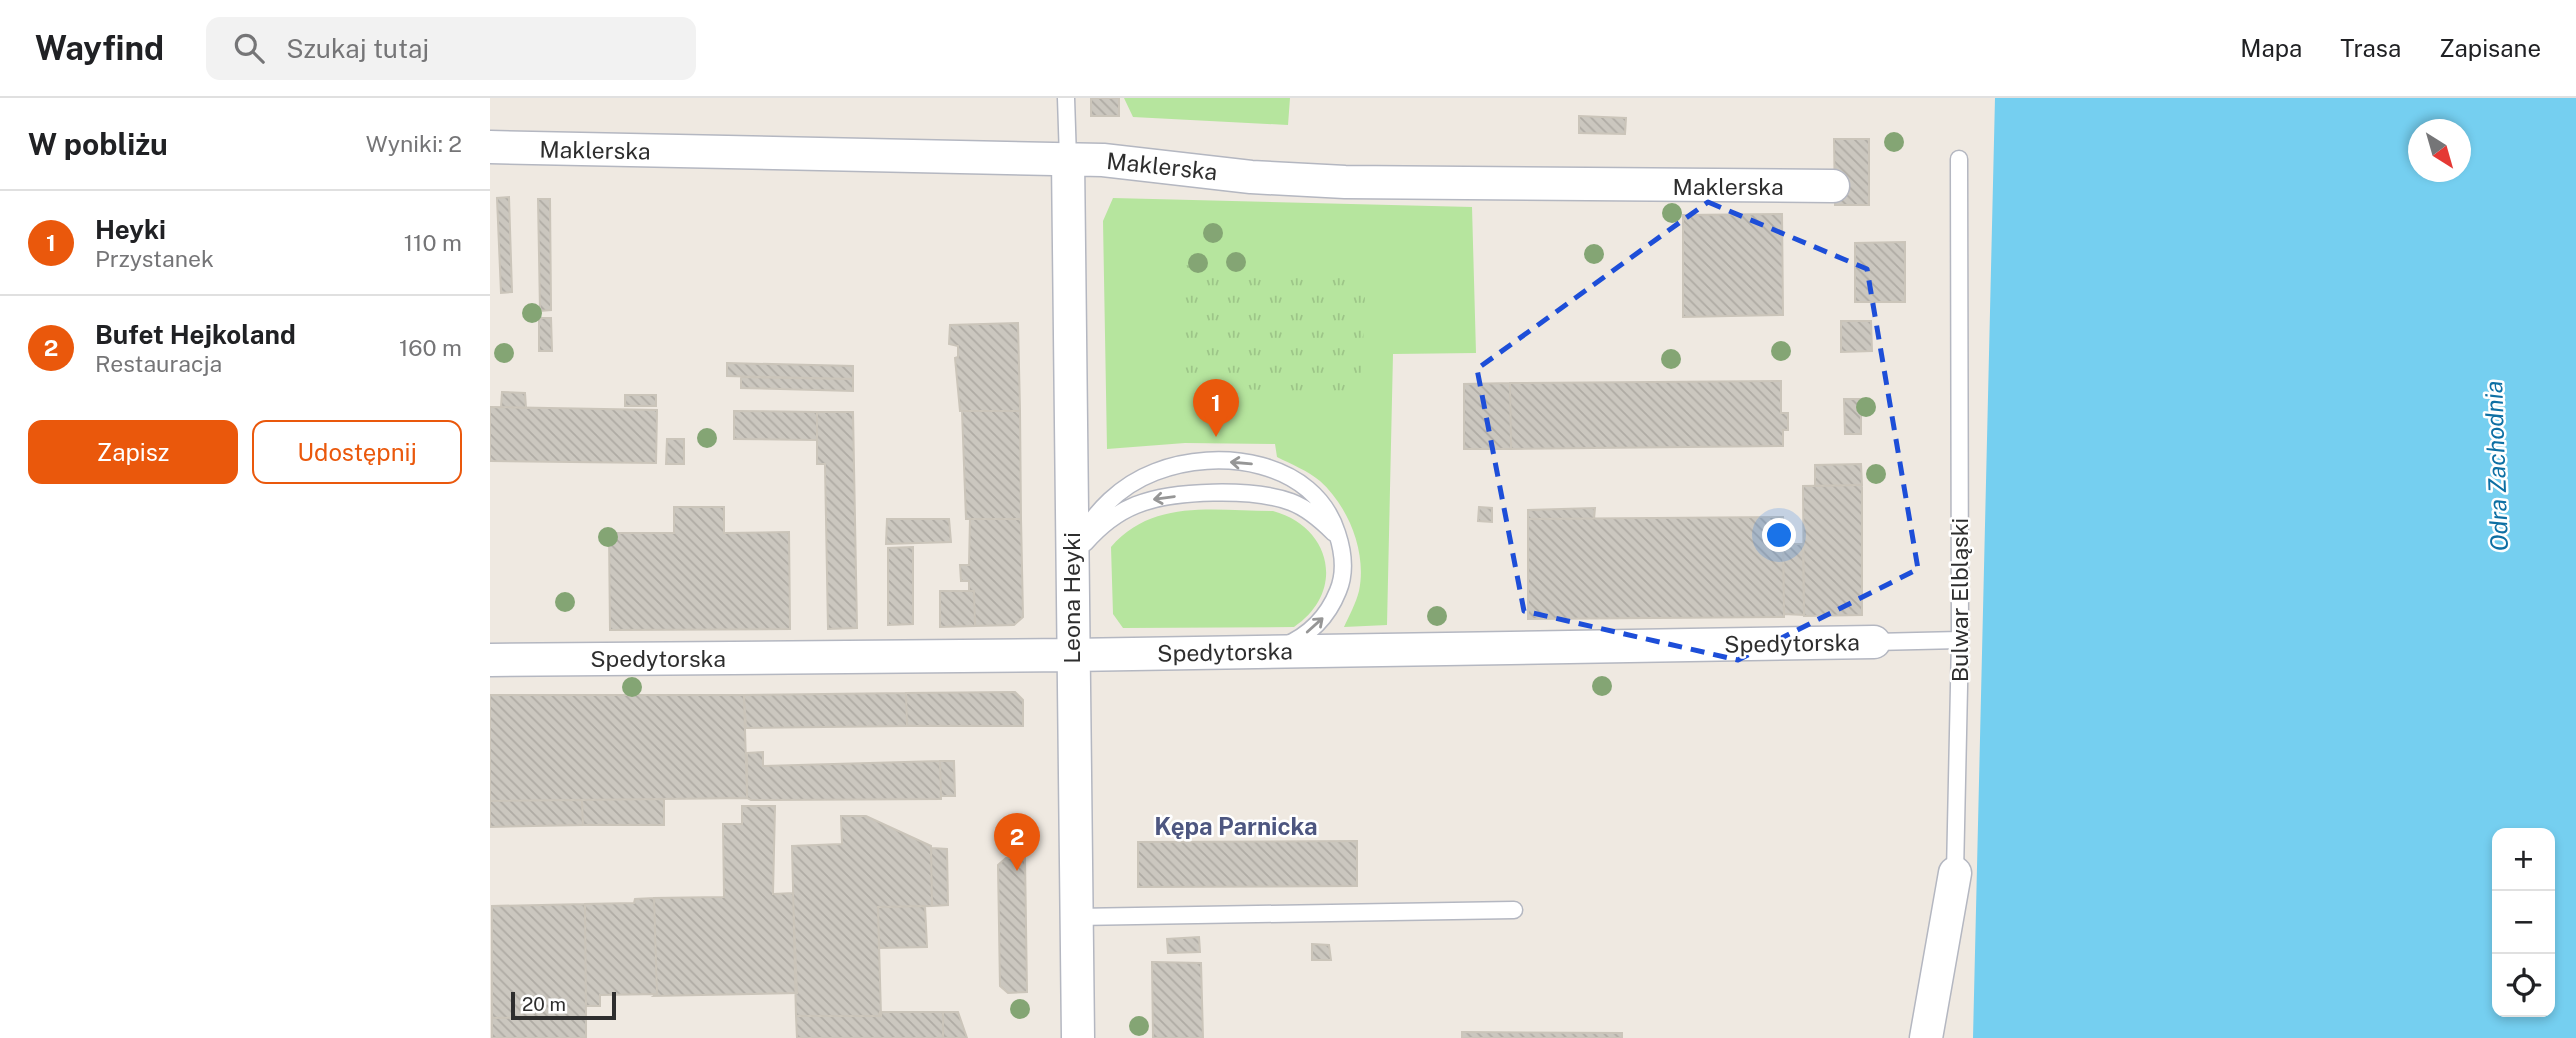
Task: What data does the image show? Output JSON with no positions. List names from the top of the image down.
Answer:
{
  "streets": {
    "street": [
      "Maklerska",
      "Leona Heyki",
      "Bulwar Elbląski",
      "Spedytorska"
    ]
  },
  "crossings": [
    ["Maklerska", "Leona Heyki"],
    ["Leona Heyki", "Spedytorska"],
    ["Bulwar Elbląski", "Spedytorska"]
  ],
  "districts": ["Kępa Parnicka"],
  "water": ["Odra Zachodnia"],
  "scale_bar": "20 m",
  "north": "bottom right",
  "page": {
    "header": "Wayfind",
    "search": "Szukaj tutaj",
    "nav": ["Mapa", "Trasa", "Zapisane"],
    "heading": ["W pobliżu", "Wyniki: 2"],
    "list": [
      {
        "mark": "1",
        "name": "Heyki",
        "note": "Przystanek",
        "value": "110 m"
      },
      {
        "mark": "2",
        "name": "Bufet Hejkoland",
        "note": "Restauracja",
        "value": "160 m"
      }
    ],
    "pins": ["1", "2"],
    "buttons": ["Zapisz", "Udostępnij"],
    "map_buttons": ["+", "−"],
    "scale": "20 m"
  }
}
